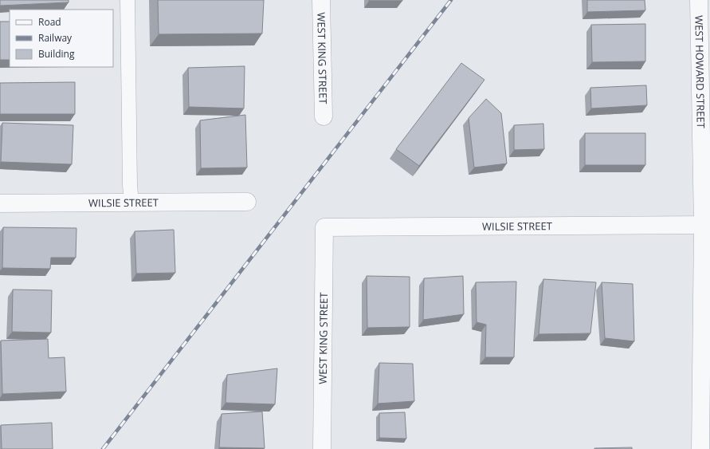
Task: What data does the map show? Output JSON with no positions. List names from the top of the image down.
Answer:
{
  "streets": {
    "street": ["WEST KING STREET", "WEST HOWARD STREET", "WILSIE STREET"]
  },
  "crossings": [
    ["WEST KING STREET", "WILSIE STREET"],
    ["WEST HOWARD STREET", "WILSIE STREET"]
  ],
  "legend": ["Road", "Railway", "Building"]
}
